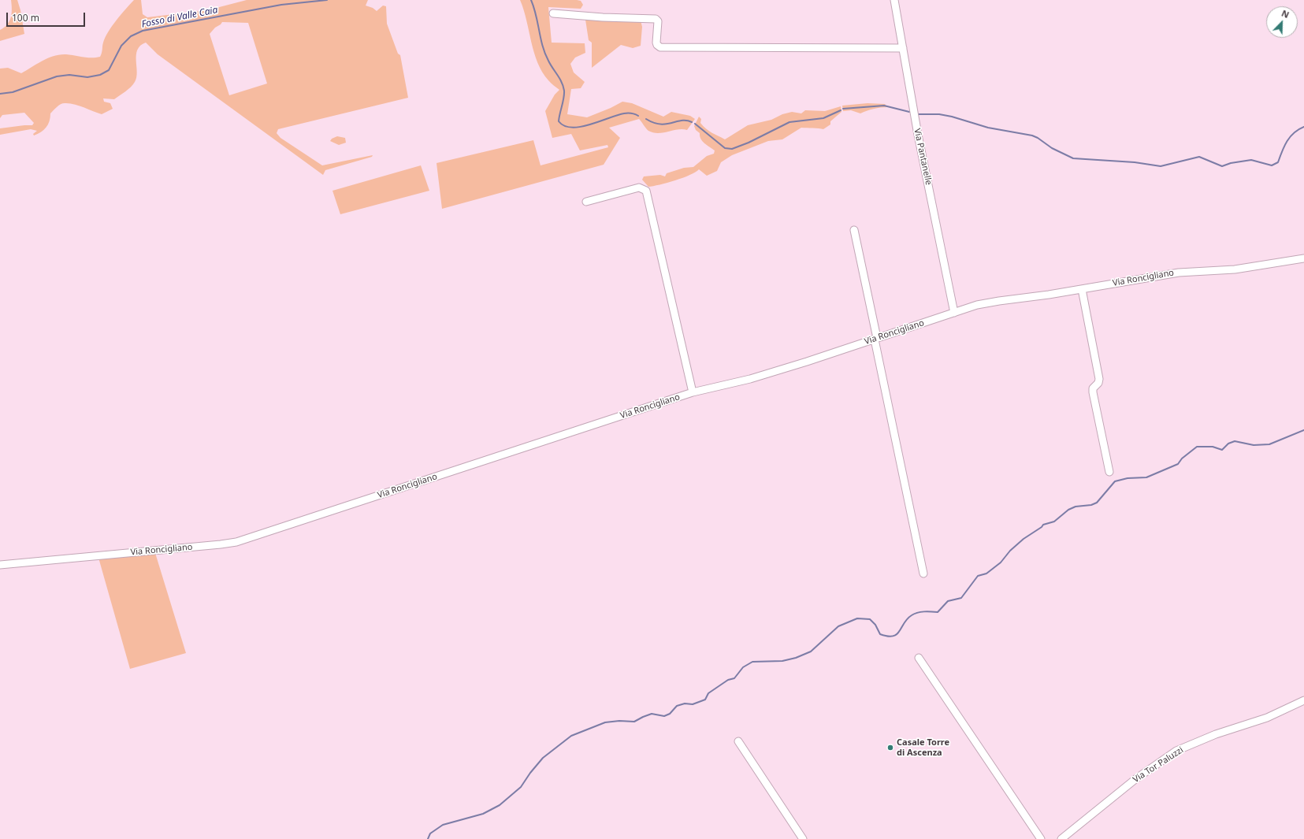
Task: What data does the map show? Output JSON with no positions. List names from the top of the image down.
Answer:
{
  "streets": {
    "street": ["Via Pantanelle", "Via Roncigliano", "Via Tor Paluzzi"]
  },
  "crossings": [
    ["Via Pantanelle", "Via Roncigliano"]
  ],
  "water": ["Fosso di Valle Caia"],
  "places": ["Casale Torre di Ascenza"],
  "scale_bar": "100 m",
  "north": "top right"
}
